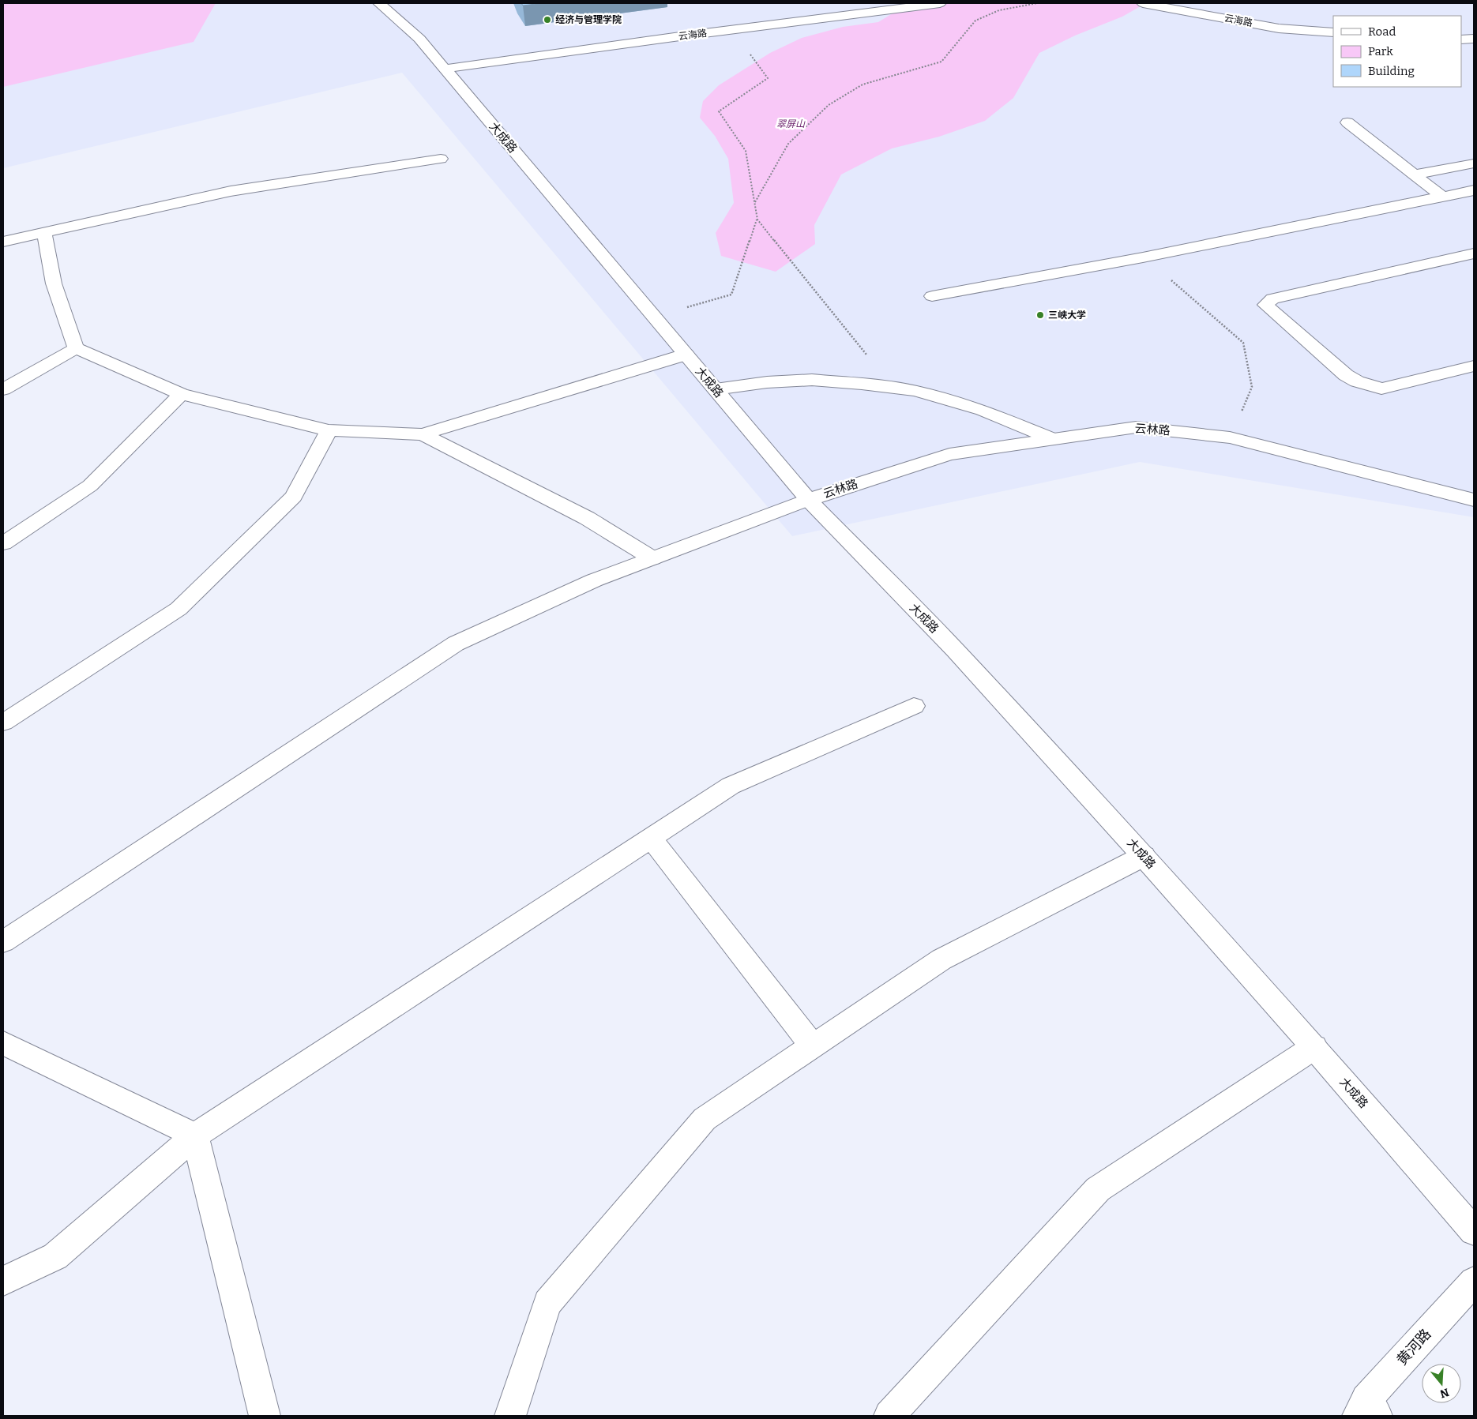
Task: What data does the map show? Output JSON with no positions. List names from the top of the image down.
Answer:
{
  "streets": {
    "street": [
      "云海路",
      "大成路",
      "云林路",
      "黄河路"
    ]
  },
  "crossings": [
    ["云海路", "大成路"],
    ["大成路", "云林路"]
  ],
  "parks": ["翠屏山"],
  "places": ["经济与管理学院", "三峡大学"],
  "legend": ["Road", "Park", "Building"],
  "north": "bottom"
}
